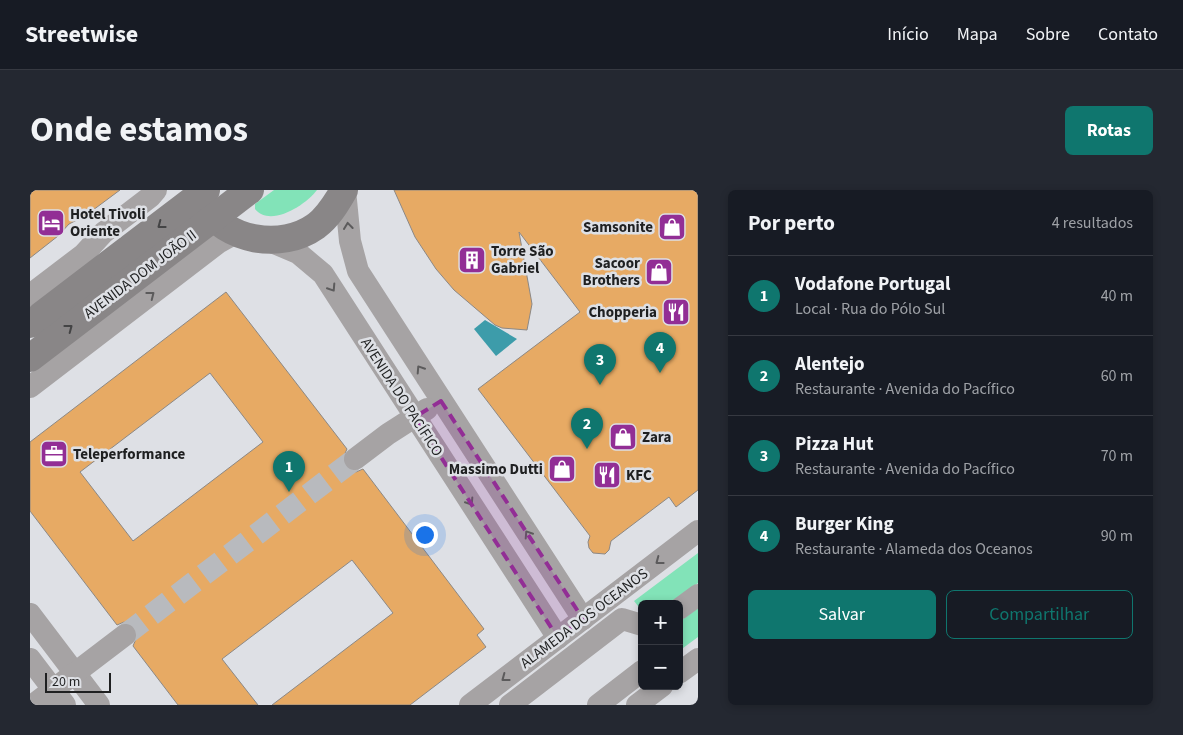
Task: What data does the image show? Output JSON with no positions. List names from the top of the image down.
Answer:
{
  "streets": {
    "main road": ["AVENIDA DOM JOÃO II"],
    "street": ["AVENIDA DO PACÍFICO", "ALAMEDA DOS OCEANOS"]
  },
  "crossings": [
    ["AVENIDA DO PACÍFICO", "ALAMEDA DOS OCEANOS"]
  ],
  "places": {
    "hotel": ["Hotel Tivoli Oriente"],
    "shop": [
      "Samsonite",
      "Sacoor Brothers",
      "Zara",
      "Massimo Dutti"
    ],
    "building": ["Torre São Gabriel"],
    "restaurant": ["Chopperia", "KFC"],
    "office": ["Teleperformance"]
  },
  "scale_bar": "20 m",
  "page": {
    "header": "Streetwise",
    "nav": [
      "Início",
      "Mapa",
      "Sobre",
      "Contato"
    ],
    "title": "Onde estamos",
    "buttons": [
      "Rotas",
      ["Salvar", "Compartilhar"]
    ],
    "heading": ["Por perto", "4 resultados"],
    "list": [
      {
        "mark": "1",
        "name": "Vodafone Portugal",
        "note": "Local · Rua do Pólo Sul",
        "value": "40 m"
      },
      {
        "mark": "2",
        "name": "Alentejo",
        "note": "Restaurante · Avenida do Pacífico",
        "value": "60 m"
      },
      {
        "mark": "3",
        "name": "Pizza Hut",
        "note": "Restaurante · Avenida do Pacífico",
        "value": "70 m"
      },
      {
        "mark": "4",
        "name": "Burger King",
        "note": "Restaurante · Alameda dos Oceanos",
        "value": "90 m"
      }
    ],
    "pins": [
      "4",
      "3",
      "2",
      "1"
    ],
    "map_buttons": ["+", "−"],
    "scale": "20 m"
  }
}
